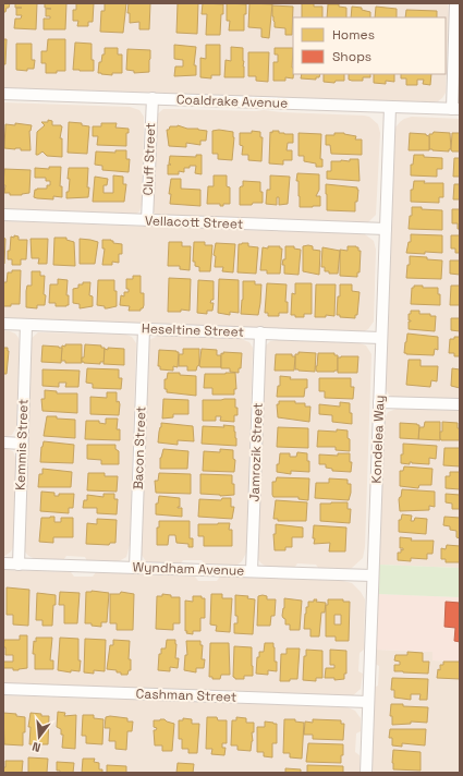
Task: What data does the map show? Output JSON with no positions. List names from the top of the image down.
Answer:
{
  "streets": {
    "street": [
      "Coaldrake Avenue",
      "Cluff Street",
      "Vellacott Street",
      "Heseltine Street",
      "Kondelea Way",
      "Kemmis Street",
      "Bacon Street",
      "Jamrozik Street",
      "Wyndham Avenue",
      "Cashman Street"
    ]
  },
  "crossings": [
    ["Coaldrake Avenue", "Cluff Street"],
    ["Coaldrake Avenue", "Kondelea Way"],
    ["Cluff Street", "Vellacott Street"],
    ["Vellacott Street", "Kondelea Way"],
    ["Heseltine Street", "Kondelea Way"],
    ["Heseltine Street", "Kemmis Street"],
    ["Heseltine Street", "Bacon Street"],
    ["Heseltine Street", "Jamrozik Street"],
    ["Kondelea Way", "Wyndham Avenue"],
    ["Kondelea Way", "Cashman Street"],
    ["Kemmis Street", "Wyndham Avenue"],
    ["Bacon Street", "Wyndham Avenue"],
    ["Jamrozik Street", "Wyndham Avenue"]
  ],
  "legend": ["Homes", "Shops"],
  "north": "bottom"
}
